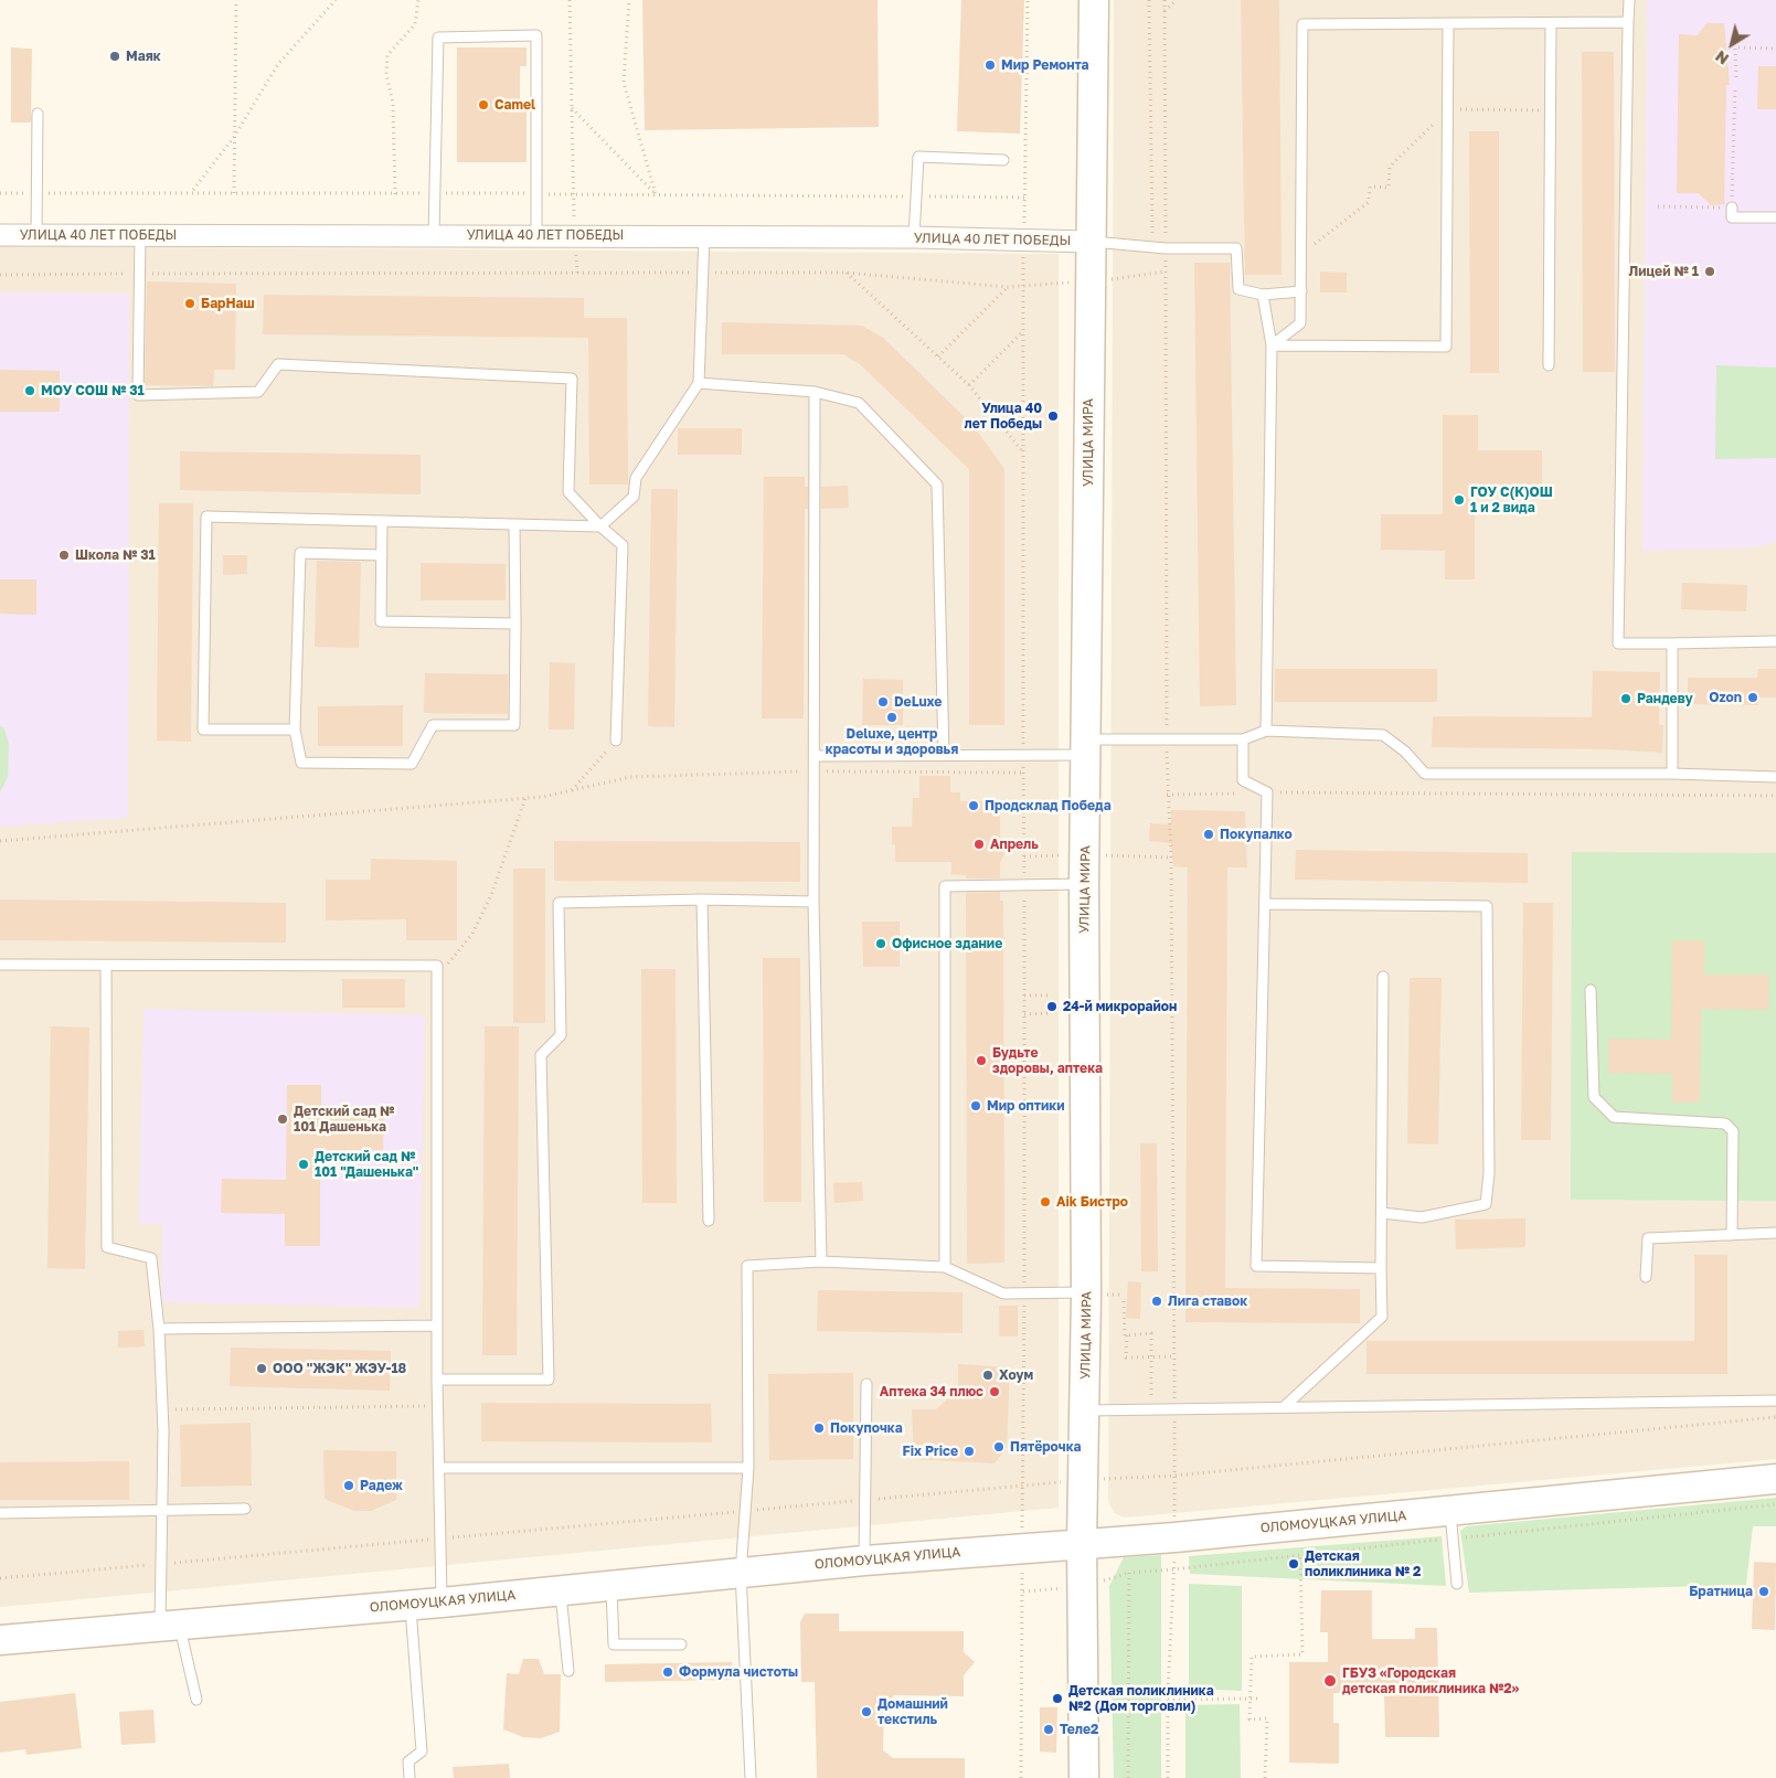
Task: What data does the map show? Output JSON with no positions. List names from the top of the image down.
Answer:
{
  "streets": {
    "street": ["УЛИЦА 40 ЛЕТ ПОБЕДЫ", "УЛИЦА МИРА", "ОЛОМОУЦКАЯ УЛИЦА"]
  },
  "crossings": [
    ["УЛИЦА 40 ЛЕТ ПОБЕДЫ", "УЛИЦА МИРА"],
    ["УЛИЦА МИРА", "ОЛОМОУЦКАЯ УЛИЦА"]
  ],
  "places": [
    "Маяк",
    "Мир Ремонта",
    "Camel",
    "Лицей № 1",
    "БарНаш",
    "МОУ СОШ № 31",
    "Улица 40 лет Победы",
    "ГОУ С(К)ОШ 1 и 2 вида",
    "Школа № 31",
    "Ozon",
    "Рандеву",
    "DeLuxe",
    "Deluxe, центр красоты и здоровья",
    "Продсклад Победа",
    "Покупалко",
    "Апрель",
    "Офисное здание",
    "24-й микрорайон",
    "Будьте здоровы, аптека",
    "Мир оптики",
    "Детский сад № 101 Дашенька",
    "Детский сад № 101 \"Дашенька\"",
    "Aik Бистро",
    "Лига ставок",
    "ООО \"ЖЭК\" ЖЭУ-18",
    "Хоум",
    "Аптека 34 плюс",
    "Покупочка",
    "Пятёрочка",
    "Fix Price",
    "Радеж",
    "Детская поликлиника № 2",
    "Братница",
    "Формула чистоты",
    "ГБУЗ «Городская детская поликлиника №2»",
    "Детская поликлиника №2 (Дом торговли)",
    "Домашний текстиль",
    "Теле2"
  ],
  "north": "bottom left"
}
